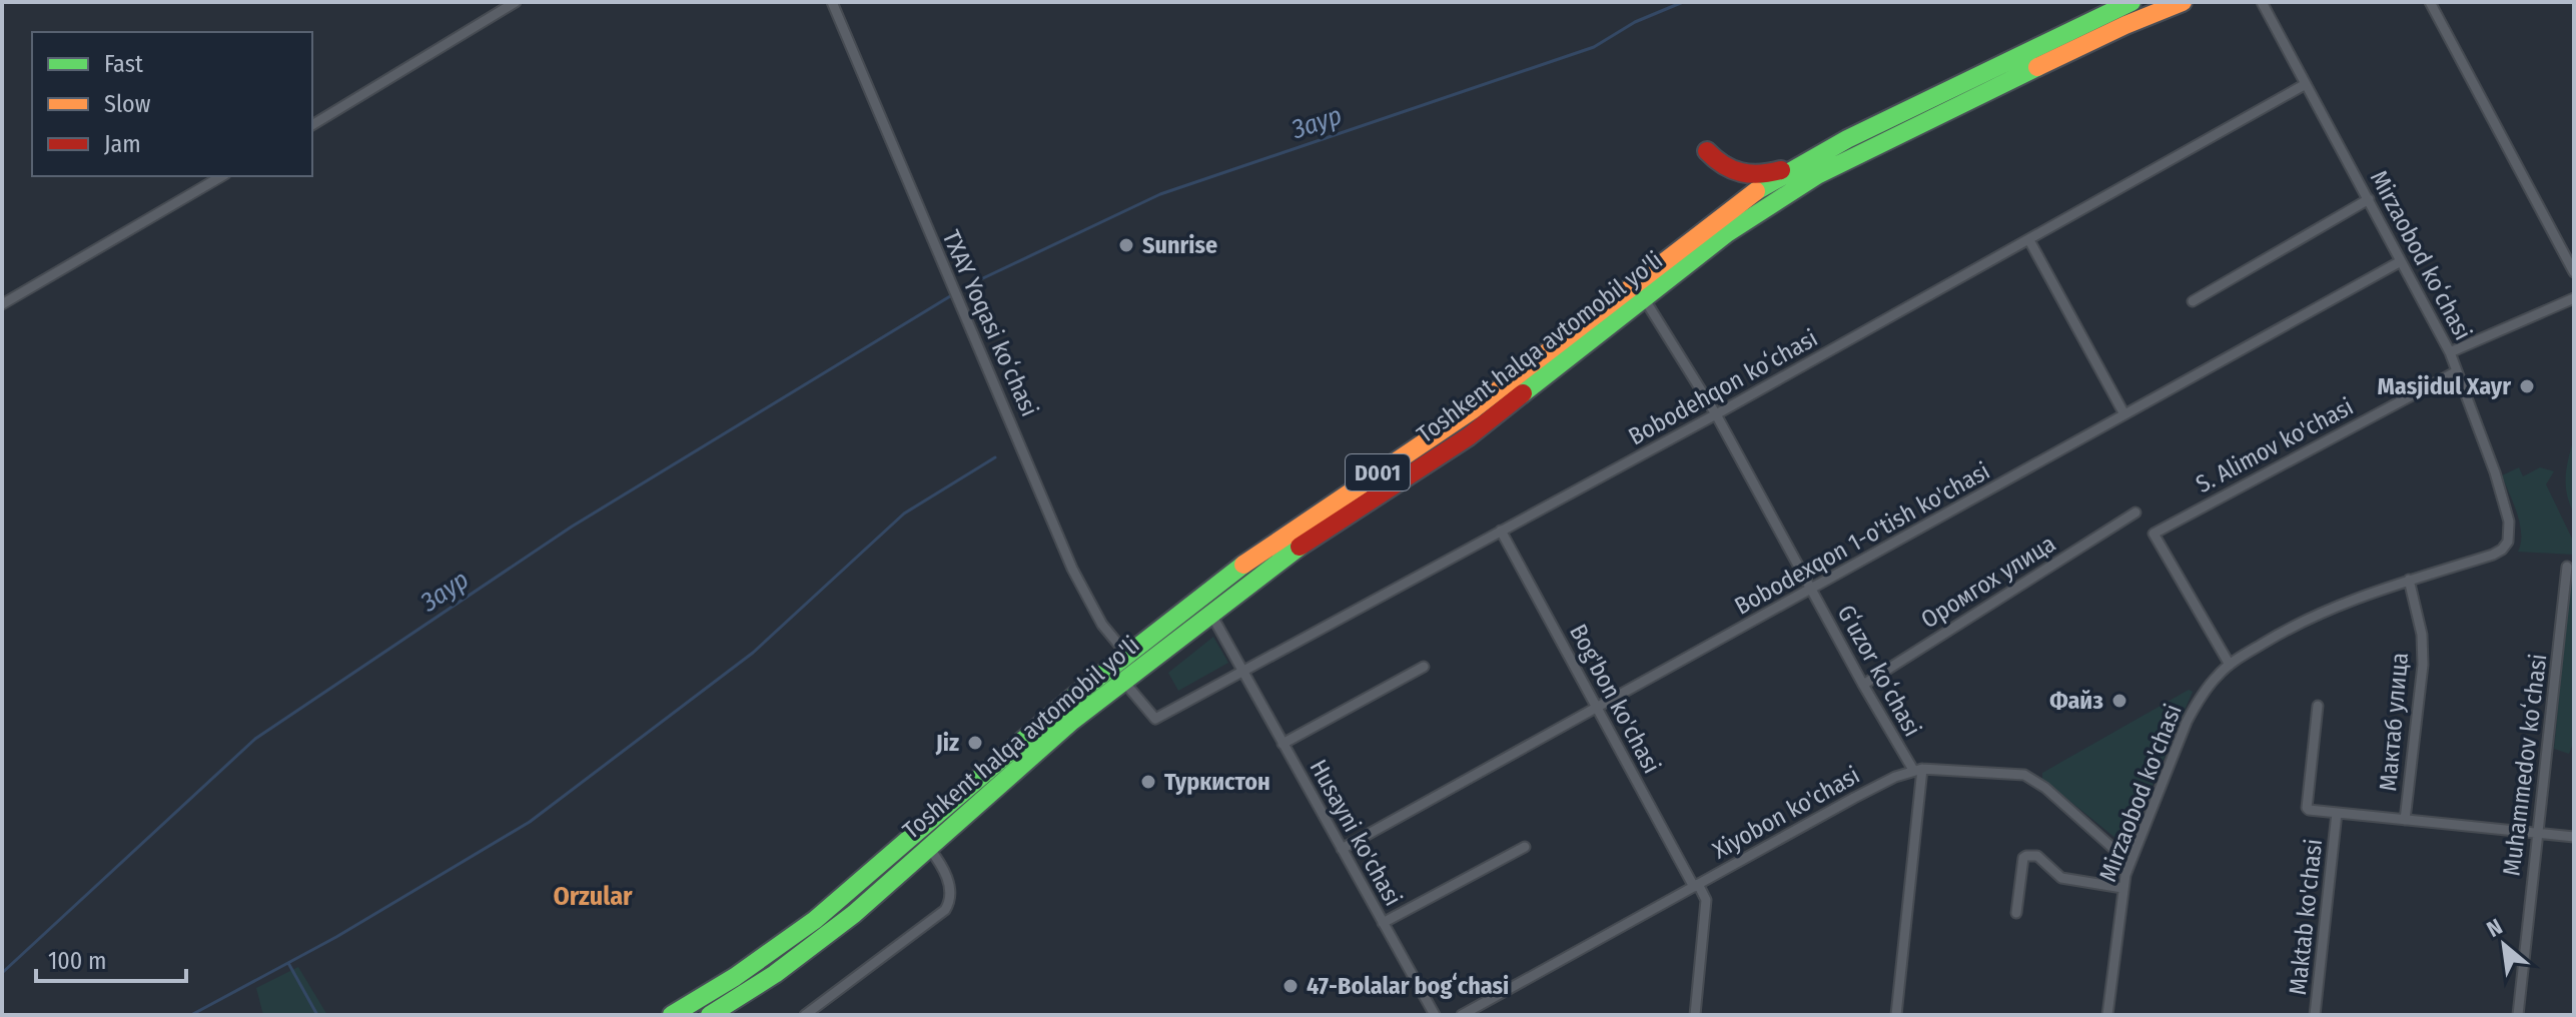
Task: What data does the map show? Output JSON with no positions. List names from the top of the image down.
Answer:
{
  "streets": {
    "highway": ["Toshkent halqa avtomobil yo'li", "D001"],
    "street": [
      "Mirzaobod koʻchasi",
      "TXAY Yoqasi koʻchasi",
      "Bobodehqon koʻchasi",
      "S. Alimov ko'chasi",
      "Bobodexqon 1-o'tish ko'chasi",
      "Оромгох улица",
      "Gʻuzor koʻchasi",
      "Bog'bon ko'chasi",
      "Мактаб улица",
      "Muhammedov koʻchasi",
      "Mirzaobod ko'chasi",
      "Xiyobon ko'chasi",
      "Husayni ko'chasi",
      "Maktab ko'chasi"
    ]
  },
  "crossings": [
    ["Mirzaobod koʻchasi", "Bobodehqon koʻchasi"],
    ["Mirzaobod koʻchasi", "S. Alimov ko'chasi"],
    ["Mirzaobod koʻchasi", "Bobodexqon 1-o'tish ko'chasi"],
    ["Mirzaobod koʻchasi", "Mirzaobod ko'chasi"],
    ["TXAY Yoqasi koʻchasi", "Toshkent halqa avtomobil yo'li"],
    ["Toshkent halqa avtomobil yo'li", "Bobodehqon koʻchasi"],
    ["Toshkent halqa avtomobil yo'li", "Gʻuzor koʻchasi"],
    ["Toshkent halqa avtomobil yo'li", "Husayni ko'chasi"],
    ["Bobodehqon koʻchasi", "Gʻuzor koʻchasi"],
    ["Bobodehqon koʻchasi", "Bog'bon ko'chasi"],
    ["Bobodehqon koʻchasi", "Husayni ko'chasi"],
    ["S. Alimov ko'chasi", "Mirzaobod ko'chasi"],
    ["Bobodexqon 1-o'tish ko'chasi", "Gʻuzor koʻchasi"],
    ["Bobodexqon 1-o'tish ko'chasi", "Bog'bon ko'chasi"],
    ["Bobodexqon 1-o'tish ko'chasi", "Husayni ko'chasi"],
    ["Оромгох улица", "Gʻuzor koʻchasi"],
    ["Gʻuzor koʻchasi", "Xiyobon ko'chasi"],
    ["Bog'bon ko'chasi", "Xiyobon ko'chasi"],
    ["Мактаб улица", "Mirzaobod ko'chasi"],
    ["Mirzaobod ko'chasi", "Xiyobon ko'chasi"]
  ],
  "districts": ["Orzular"],
  "water": ["Заур"],
  "places": [
    "Sunrise",
    "Masjidul Xayr",
    "Файз",
    "Jiz",
    "Туркистон",
    "47-Bolalar bogʻchasi"
  ],
  "legend": ["Fast", "Slow", "Jam"],
  "scale_bar": "100 m",
  "north": "top left"
}
